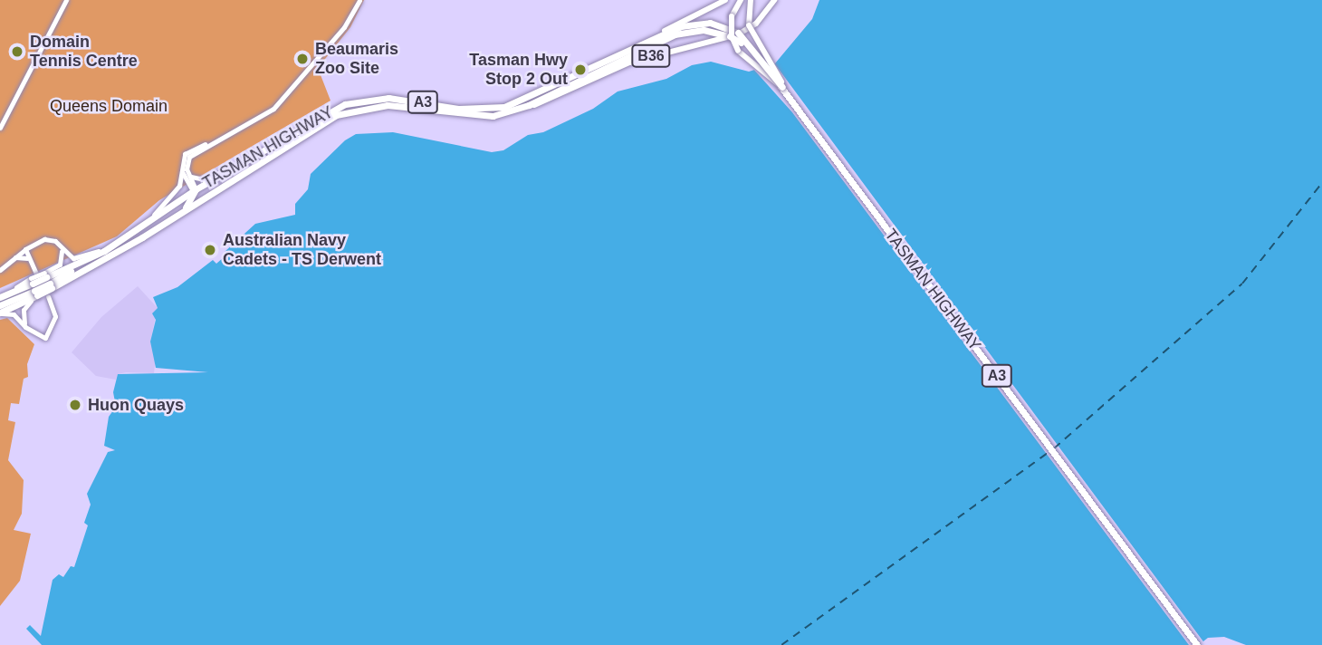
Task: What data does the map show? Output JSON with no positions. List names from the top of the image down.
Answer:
{
  "streets": {
    "highway": ["A3", "TASMAN HIGHWAY"],
    "main road": ["B36"]
  },
  "crossings": [
    ["B36", "TASMAN HIGHWAY"]
  ],
  "parks": ["Queens Domain"],
  "places": [
    "Domain Tennis Centre",
    "Beaumaris Zoo Site",
    "Tasman Hwy Stop 2 Out",
    "Australian Navy Cadets - TS Derwent",
    "Huon Quays"
  ]
}
